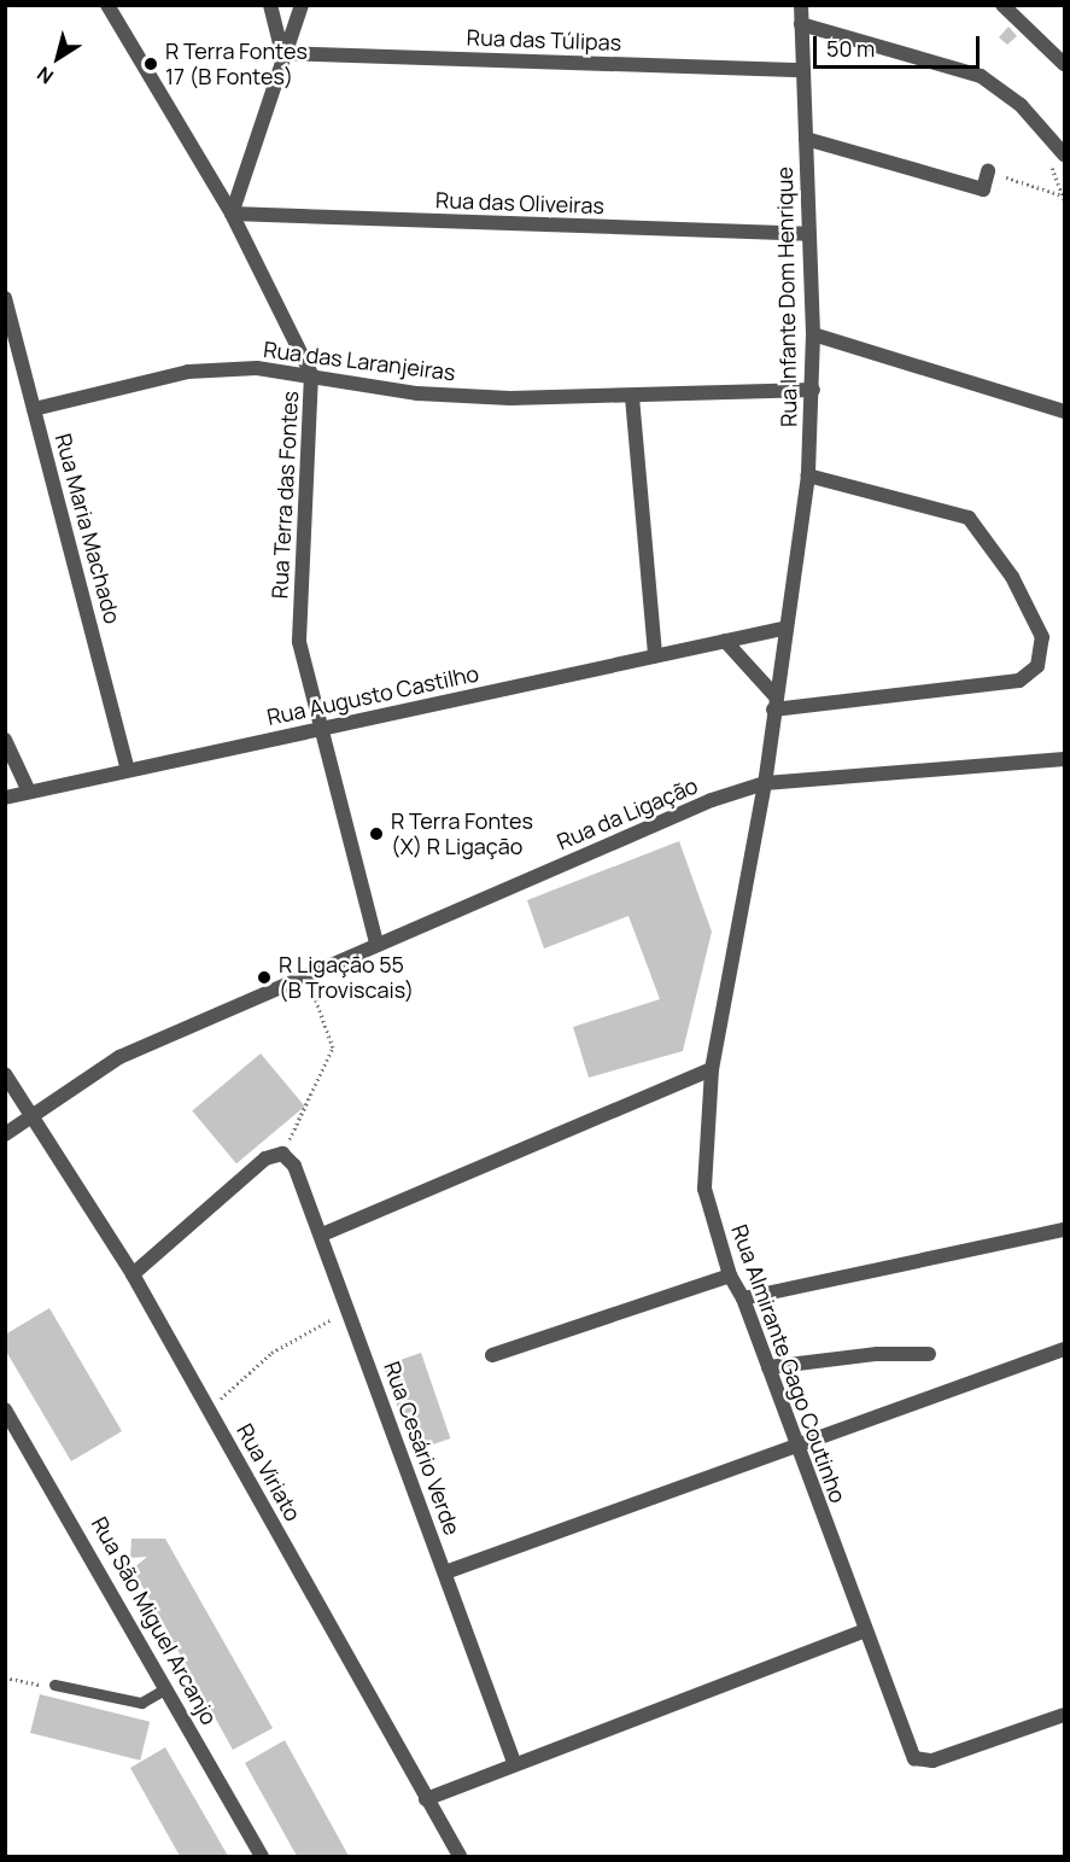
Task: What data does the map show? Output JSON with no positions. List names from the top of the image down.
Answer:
{
  "streets": {
    "street": [
      "Rua das Túlipas",
      "Rua das Oliveiras",
      "Rua Infante Dom Henrique",
      "Rua das Laranjeiras",
      "Rua Terra das Fontes",
      "Rua Maria Machado",
      "Rua Augusto Castilho",
      "Rua da Ligação",
      "Rua Almirante Gago Coutinho",
      "Rua Cesário Verde",
      "Rua Viriato",
      "Rua São Miguel Arcanjo"
    ]
  },
  "crossings": [
    ["Rua das Túlipas", "Rua Infante Dom Henrique"],
    ["Rua das Oliveiras", "Rua Infante Dom Henrique"],
    ["Rua das Oliveiras", "Rua Terra das Fontes"],
    ["Rua Infante Dom Henrique", "Rua das Laranjeiras"],
    ["Rua Infante Dom Henrique", "Rua Augusto Castilho"],
    ["Rua Infante Dom Henrique", "Rua Almirante Gago Coutinho"],
    ["Rua das Laranjeiras", "Rua Terra das Fontes"],
    ["Rua das Laranjeiras", "Rua Maria Machado"],
    ["Rua Terra das Fontes", "Rua Augusto Castilho"],
    ["Rua Terra das Fontes", "Rua da Ligação"],
    ["Rua Maria Machado", "Rua Augusto Castilho"],
    ["Rua Augusto Castilho", "Rua Almirante Gago Coutinho"],
    ["Rua da Ligação", "Rua Almirante Gago Coutinho"],
    ["Rua da Ligação", "Rua Viriato"]
  ],
  "places": ["R Terra Fontes 17 (B Fontes)", "R Terra Fontes (X) R Ligação", "R Ligação 55 (B Troviscais)"],
  "scale_bar": "50 m",
  "north": "bottom left"
}
